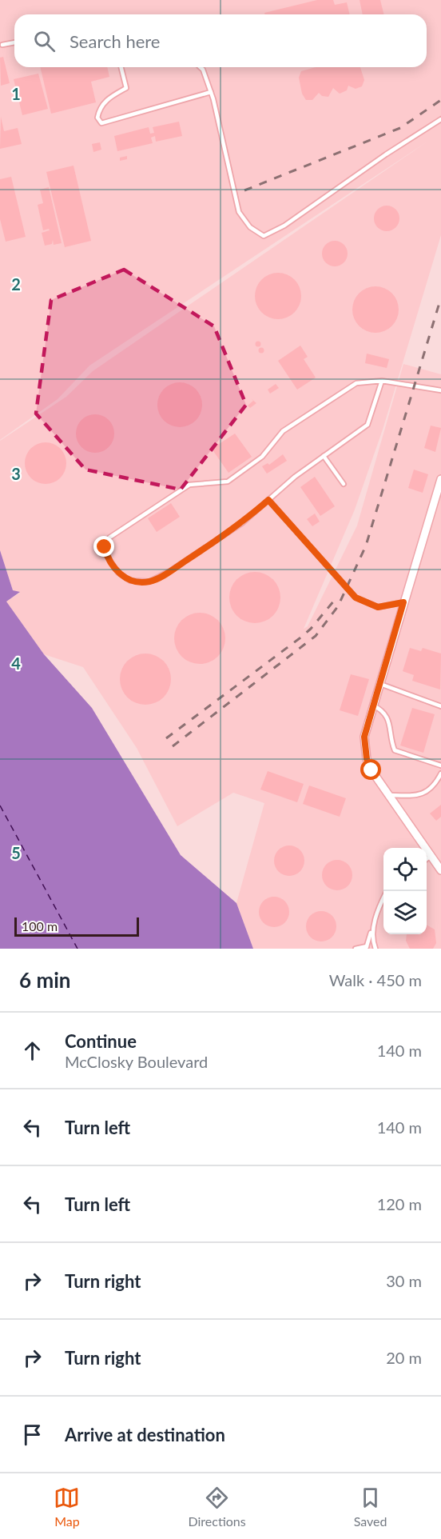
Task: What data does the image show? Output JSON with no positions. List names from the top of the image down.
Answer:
{
  "scale_bar": "100 m",
  "page": {
    "search": "Search here",
    "scale": "100 m",
    "heading": ["6 min", "Walk · 450 m"],
    "list": [
      ["Continue", "McClosky Boulevard", "140 m"],
      ["Turn left", "140 m"],
      ["Turn left", "120 m"],
      ["Turn right", "30 m"],
      ["Turn right", "20 m"],
      "Arrive at destination"
    ],
    "nav": ["Map", "Directions", "Saved"]
  },
  "grid": {
    "rows": [
      "1",
      "2",
      "3",
      "4",
      "5"
    ]
  }
}
